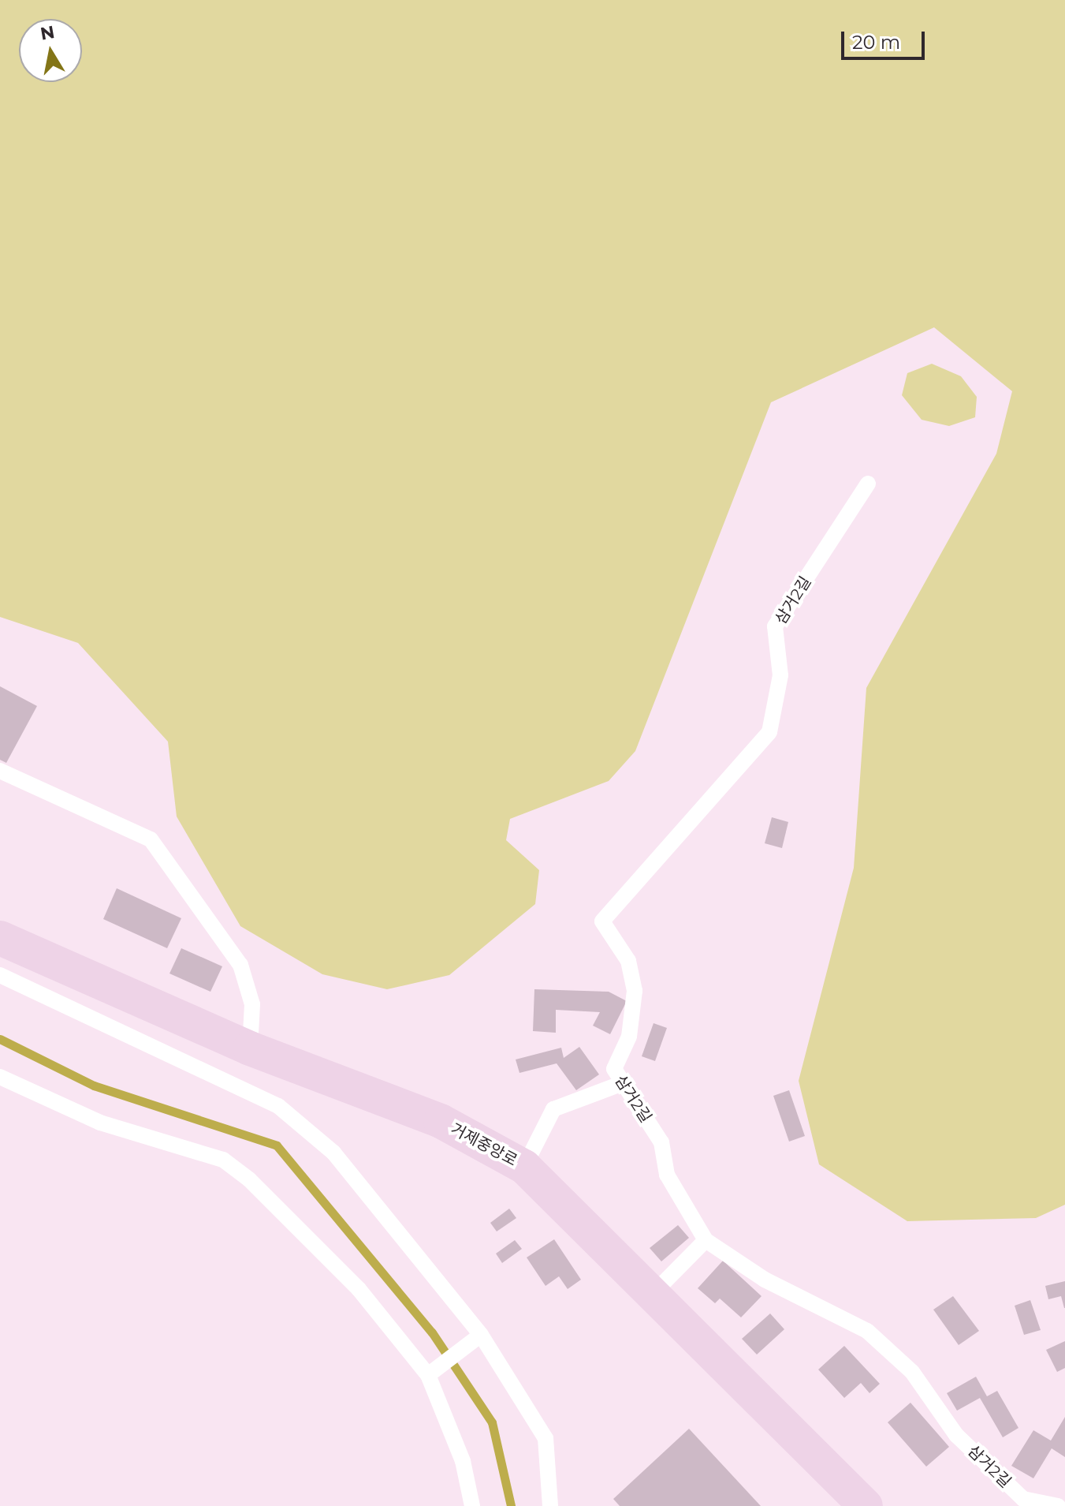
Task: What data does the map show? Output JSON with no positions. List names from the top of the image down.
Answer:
{
  "streets": {
    "main road": ["거제중앙로"],
    "lane": ["삼거2길"]
  },
  "scale_bar": "20 m",
  "north": "top"
}
